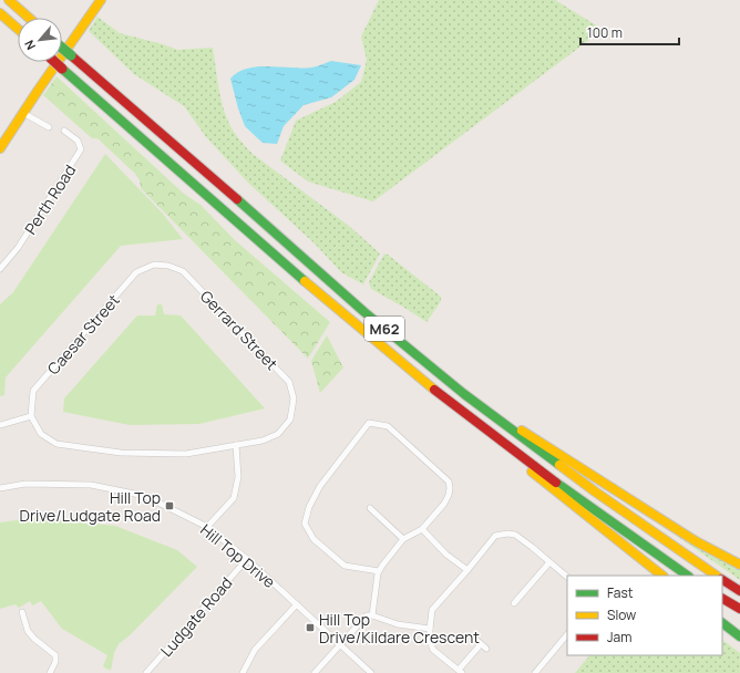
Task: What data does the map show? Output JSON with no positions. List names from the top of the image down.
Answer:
{
  "streets": {
    "main road": ["M62"],
    "street": [
      "Perth Road",
      "Gerrard Street",
      "Caesar Street",
      "Hill Top Drive",
      "Ludgate Road"
    ]
  },
  "crossings": [
    ["Gerrard Street", "Caesar Street"],
    ["Hill Top Drive", "Ludgate Road"]
  ],
  "places": {
    "transit": ["Hill Top Drive/Ludgate Road", "Hill Top Drive/Kildare Crescent"]
  },
  "legend": ["Fast", "Slow", "Jam"],
  "scale_bar": "100 m",
  "north": "bottom left"
}
